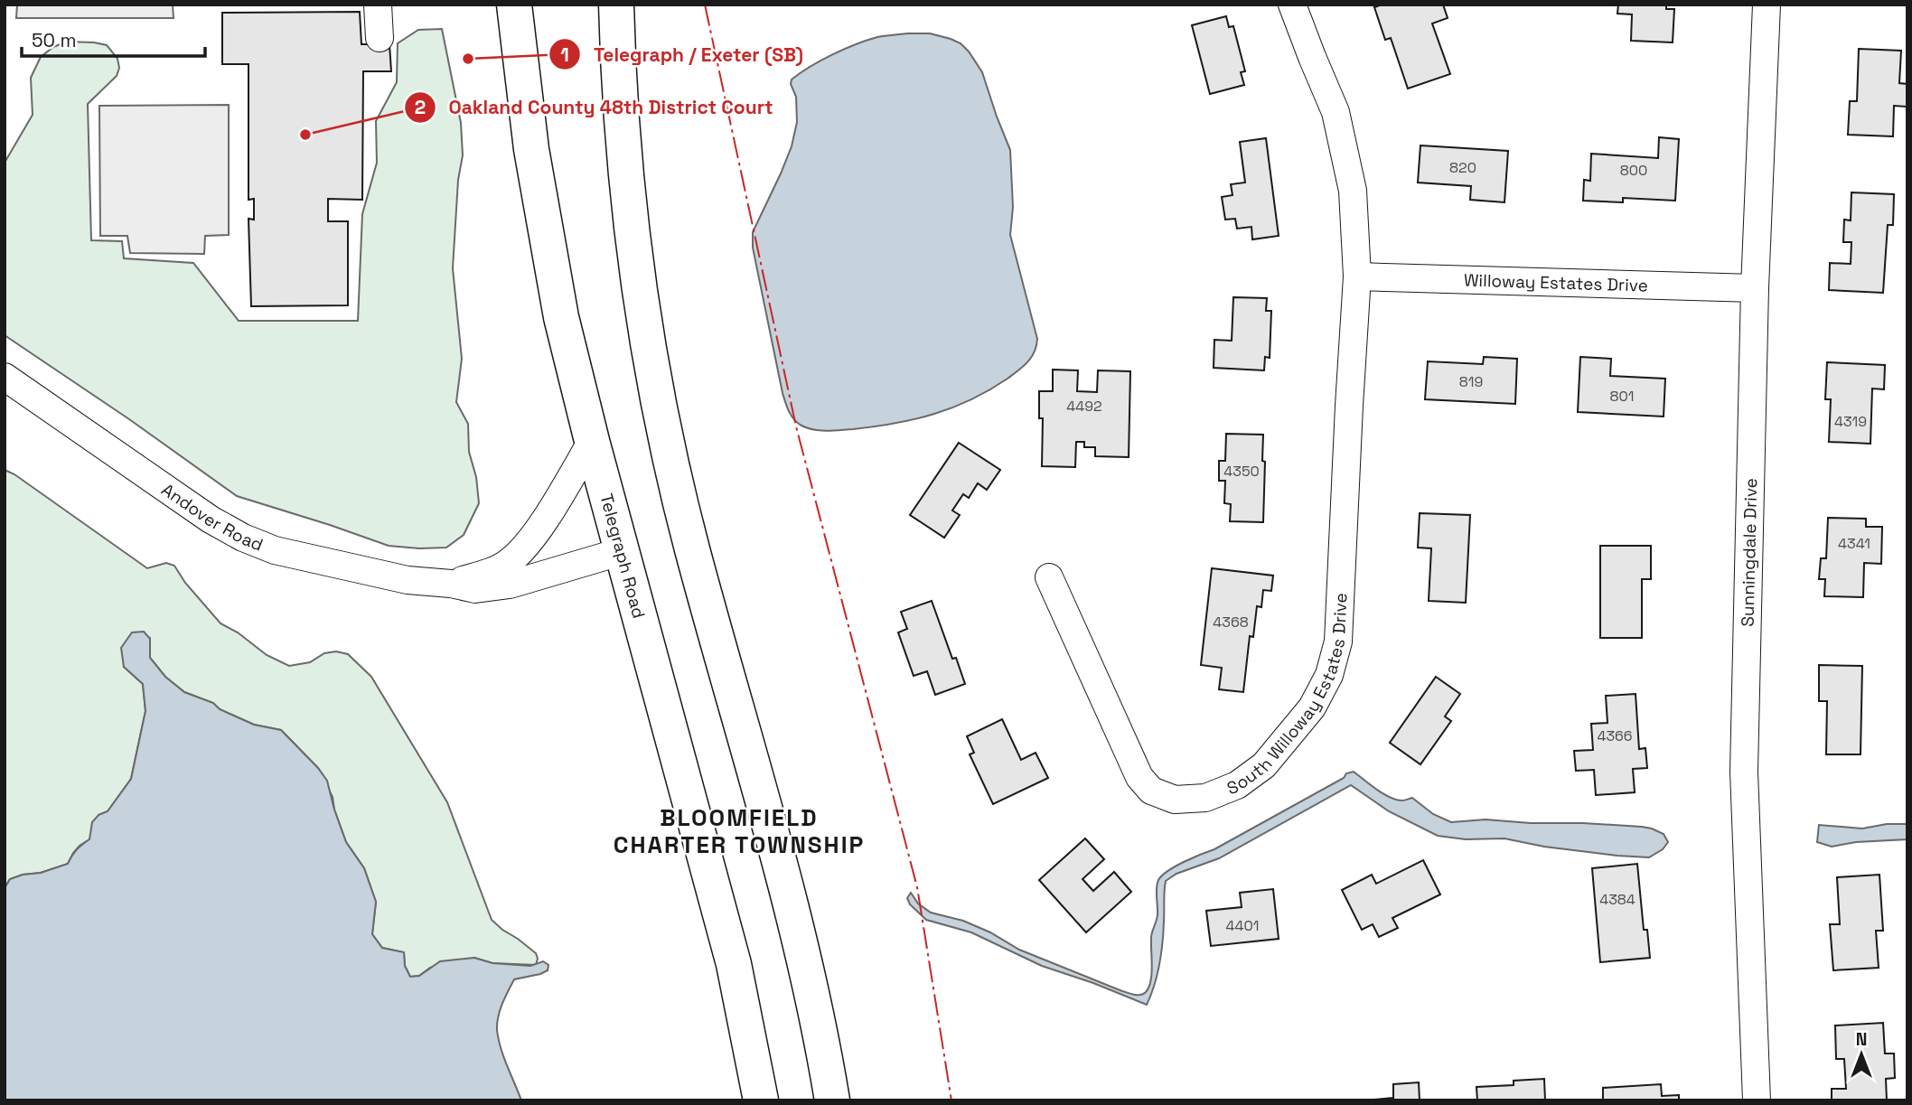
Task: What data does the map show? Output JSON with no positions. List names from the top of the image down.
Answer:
{
  "streets": {
    "highway": ["Telegraph Road"],
    "street": [
      "Willoway Estates Drive",
      "Andover Road",
      "Sunningdale Drive",
      "South Willoway Estates Drive"
    ]
  },
  "crossings": [
    ["Willoway Estates Drive", "Sunningdale Drive"],
    ["Willoway Estates Drive", "South Willoway Estates Drive"],
    ["Andover Road", "Telegraph Road"]
  ],
  "districts": ["BLOOMFIELD CHARTER TOWNSHIP"],
  "places": ["Telegraph / Exeter (SB)", "Oakland County 48th District Court"],
  "house_numbers": [
    "820",
    "800",
    "819",
    "801",
    "4492",
    "4319",
    "4350",
    "4341",
    "4368",
    "4366",
    "4384",
    "4401"
  ],
  "scale_bar": "50 m",
  "north": "top"
}
